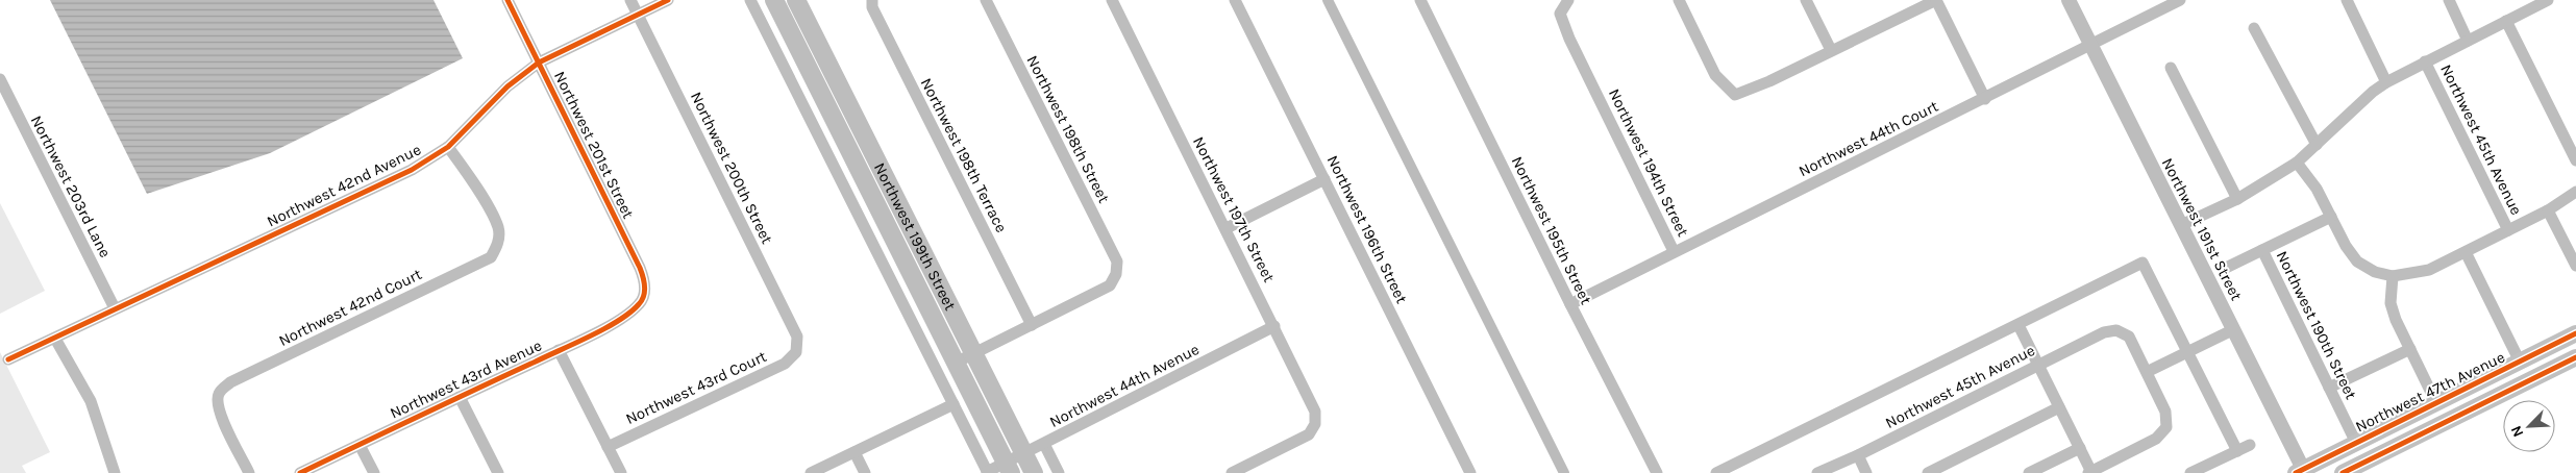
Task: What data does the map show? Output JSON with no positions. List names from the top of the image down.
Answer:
{
  "streets": {
    "main road": ["Northwest 199th Street", "Northwest 47th Avenue"],
    "street": [
      "Northwest 198th Street",
      "Northwest 44th Court",
      "Northwest 45th Avenue",
      "Northwest 201st Street",
      "Northwest 198th Terrace",
      "Northwest 194th Street",
      "Northwest 200th Street",
      "Northwest 42nd Avenue",
      "Northwest 203rd Lane",
      "Northwest 197th Street",
      "Northwest 196th Street",
      "Northwest 191st Street",
      "Northwest 195th Street",
      "Northwest 42nd Court",
      "Northwest 190th Street",
      "Northwest 43rd Avenue",
      "Northwest 44th Avenue",
      "Northwest 43rd Court"
    ]
  },
  "crossings": [
    ["Northwest 198th Street", "Northwest 198th Terrace"],
    ["Northwest 44th Court", "Northwest 194th Street"],
    ["Northwest 44th Court", "Northwest 191st Street"],
    ["Northwest 44th Court", "Northwest 195th Street"],
    ["Northwest 45th Avenue", "Northwest 191st Street"],
    ["Northwest 201st Street", "Northwest 42nd Avenue"],
    ["Northwest 201st Street", "Northwest 43rd Avenue"],
    ["Northwest 200th Street", "Northwest 42nd Avenue"],
    ["Northwest 200th Street", "Northwest 43rd Court"],
    ["Northwest 42nd Avenue", "Northwest 203rd Lane"],
    ["Northwest 42nd Avenue", "Northwest 42nd Court"],
    ["Northwest 197th Street", "Northwest 44th Avenue"],
    ["Northwest 191st Street", "Northwest 47th Avenue"],
    ["Northwest 199th Street", "Northwest 44th Avenue"],
    ["Northwest 190th Street", "Northwest 47th Avenue"]
  ],
  "north": "bottom left"
}
